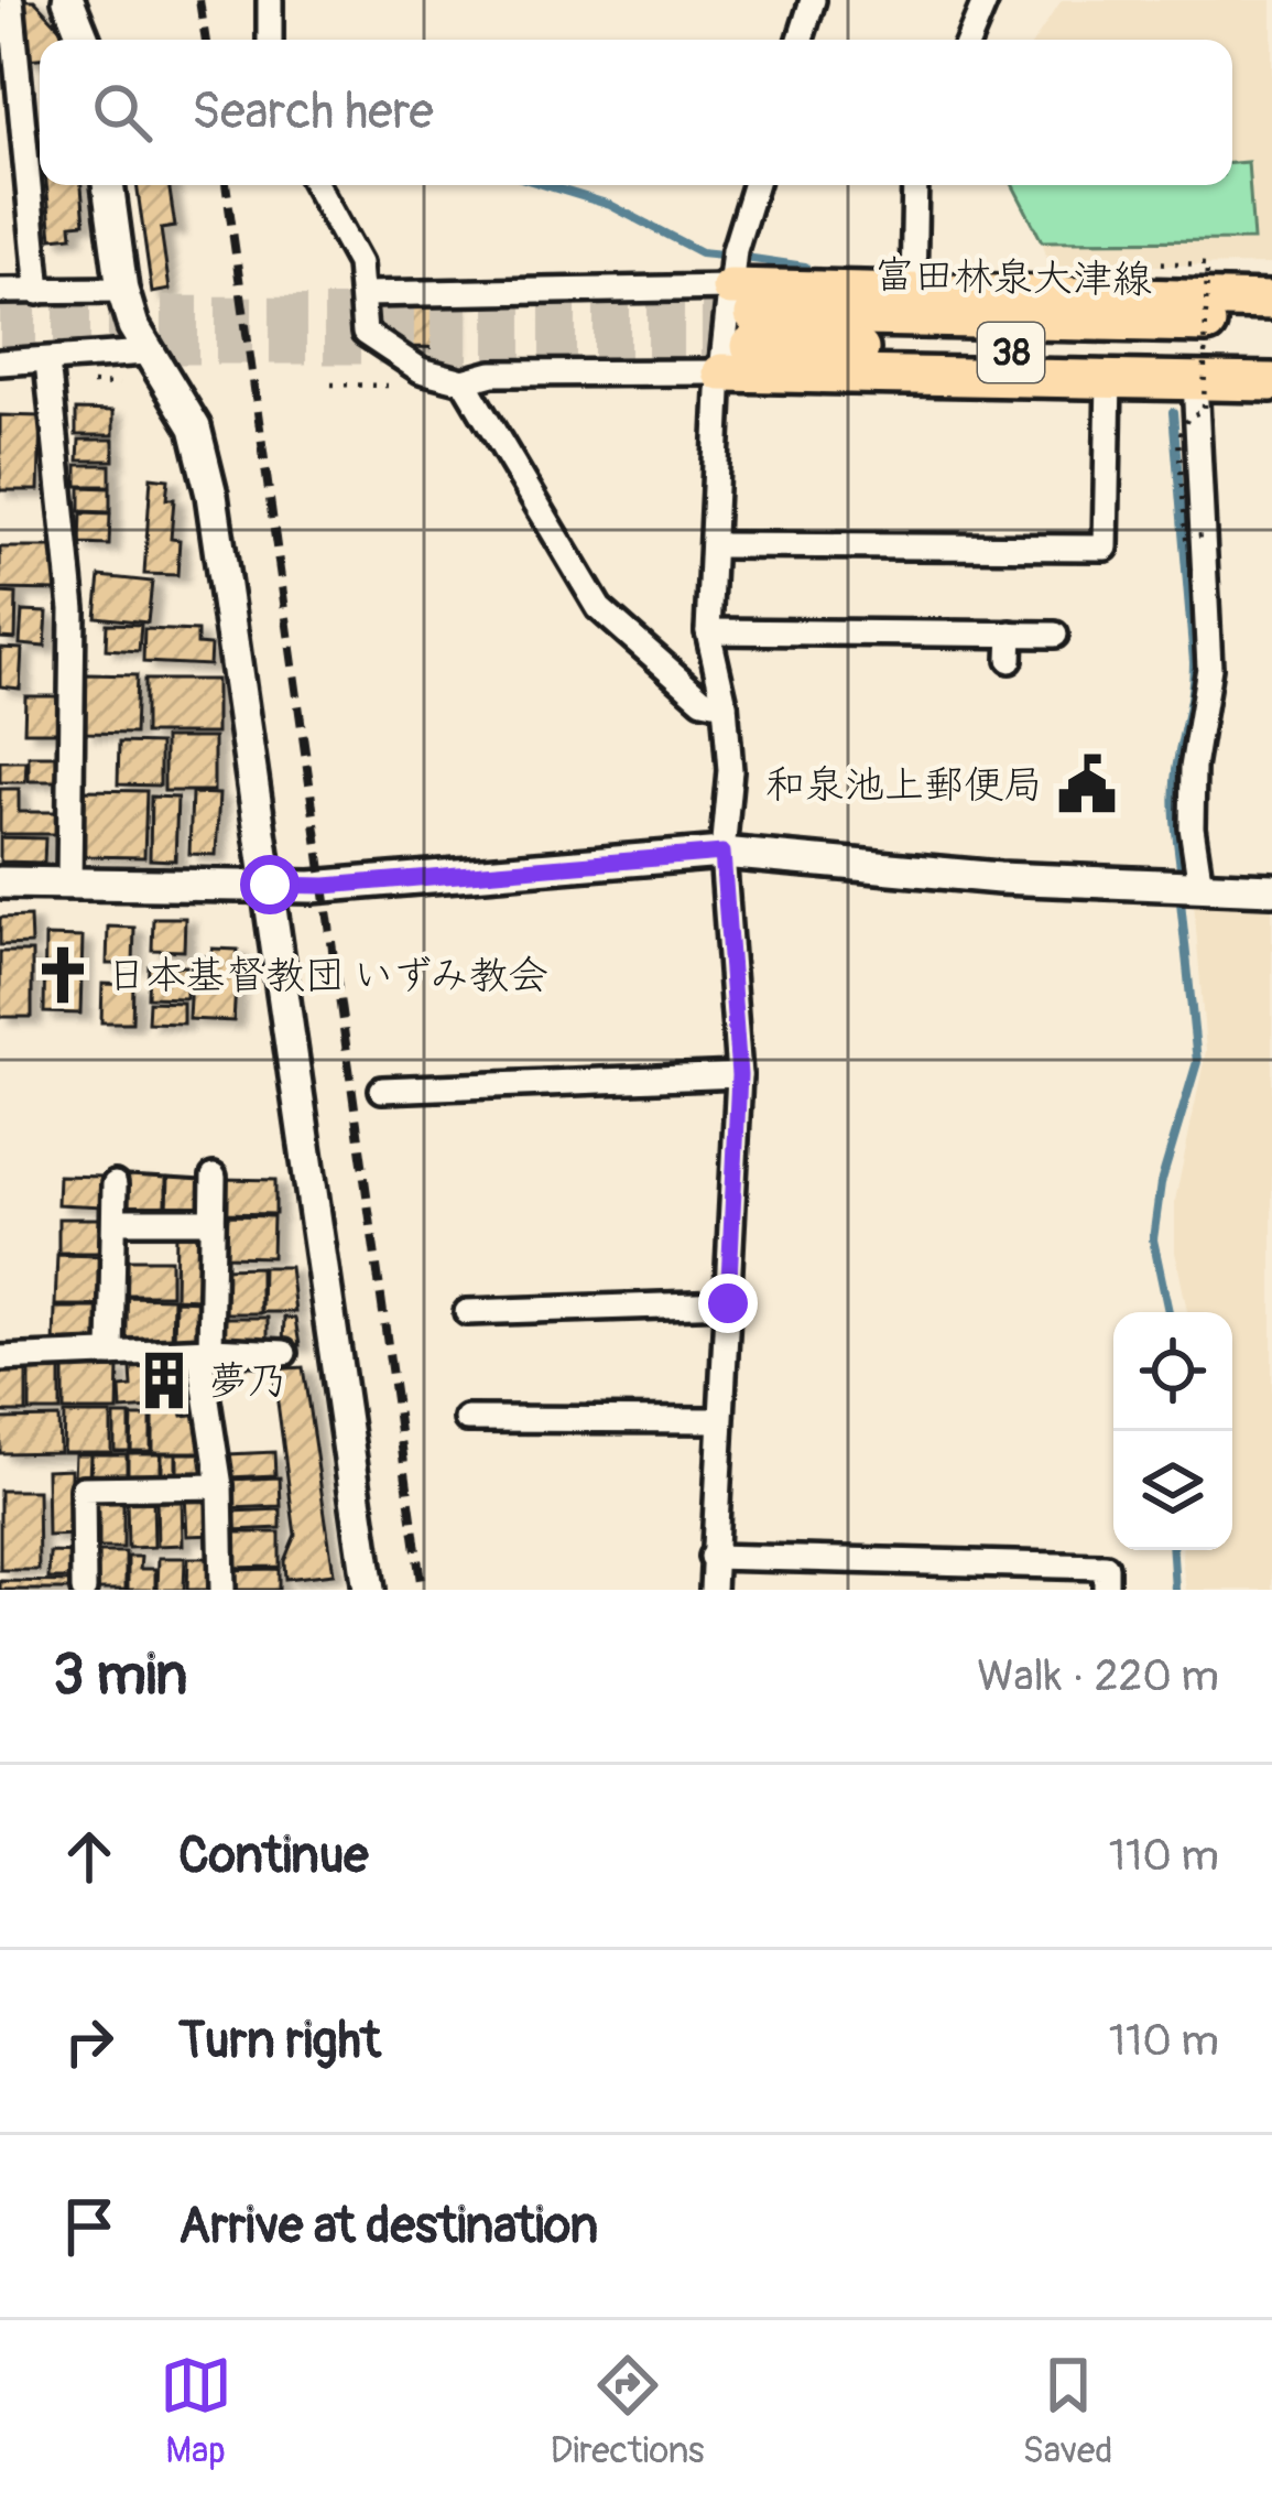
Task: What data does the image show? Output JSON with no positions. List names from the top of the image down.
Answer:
{
  "streets": {
    "main road": ["富田林泉大津線", "38"]
  },
  "places": {
    "public building": ["和泉池上郵便局"],
    "church": ["日本基督教団 いずみ教会"],
    "building": ["夢乃"]
  },
  "page": {
    "search": "Search here",
    "heading": ["3 min", "Walk · 220 m"],
    "list": [
      ["Continue", "110 m"],
      ["Turn right", "110 m"],
      "Arrive at destination"
    ],
    "nav": ["Map", "Directions", "Saved"]
  }
}
